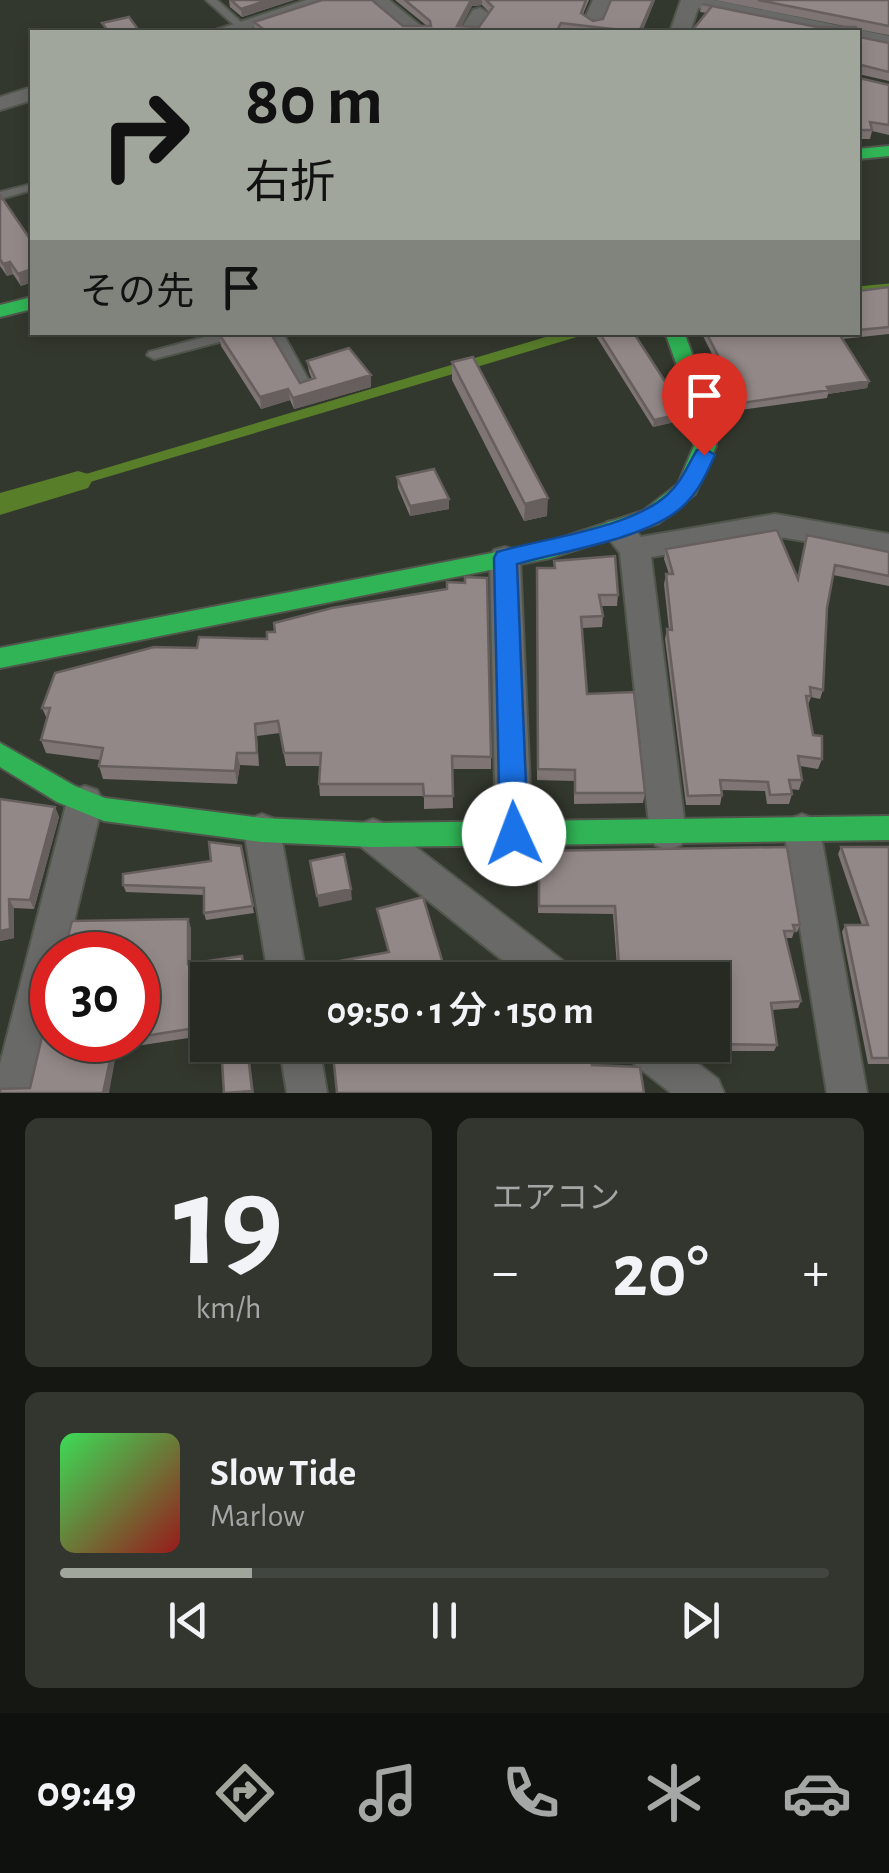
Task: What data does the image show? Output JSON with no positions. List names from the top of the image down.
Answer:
{
  "page": {
    "turn": ["80 m", "右折"],
    "then": "その先",
    "limit": "30",
    "trip": "09:50 · 1 分 · 150 m",
    "tile": [
      ["19", "km/h"],
      "エアコン"
    ],
    "heat": ["−", "20°", "+"],
    "song": ["Slow Tide", "Marlow"],
    "tabs": "09:49"
  }
}
